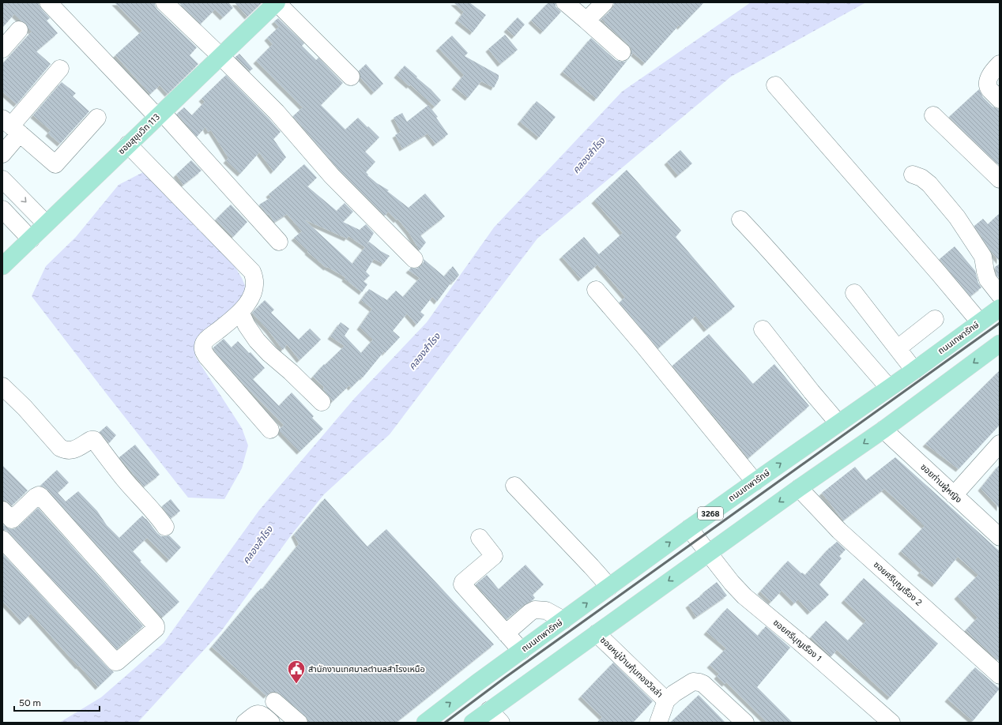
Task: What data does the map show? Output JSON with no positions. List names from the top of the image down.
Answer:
{
  "streets": {
    "main road": ["ซอยสุขุมวิท 113", "ถนนเทพารักษ์", "3268"],
    "street": [
      "ซอยท่านผู้หญิง",
      "ซอยศรีบุญเรือง 2",
      "ซอยศรีบุญเรือง 1",
      "ซอยหมู่บ้านคุ้มทองวิลล่า"
    ]
  },
  "crossings": [
    ["ถนนเทพารักษ์", "ซอยศรีบุญเรือง 1"]
  ],
  "water": ["คลองสำโรง"],
  "places": {
    "public building": ["สำนักงานเทศบาลตำบลสำโรงเหนือ"]
  },
  "scale_bar": "50 m"
}
